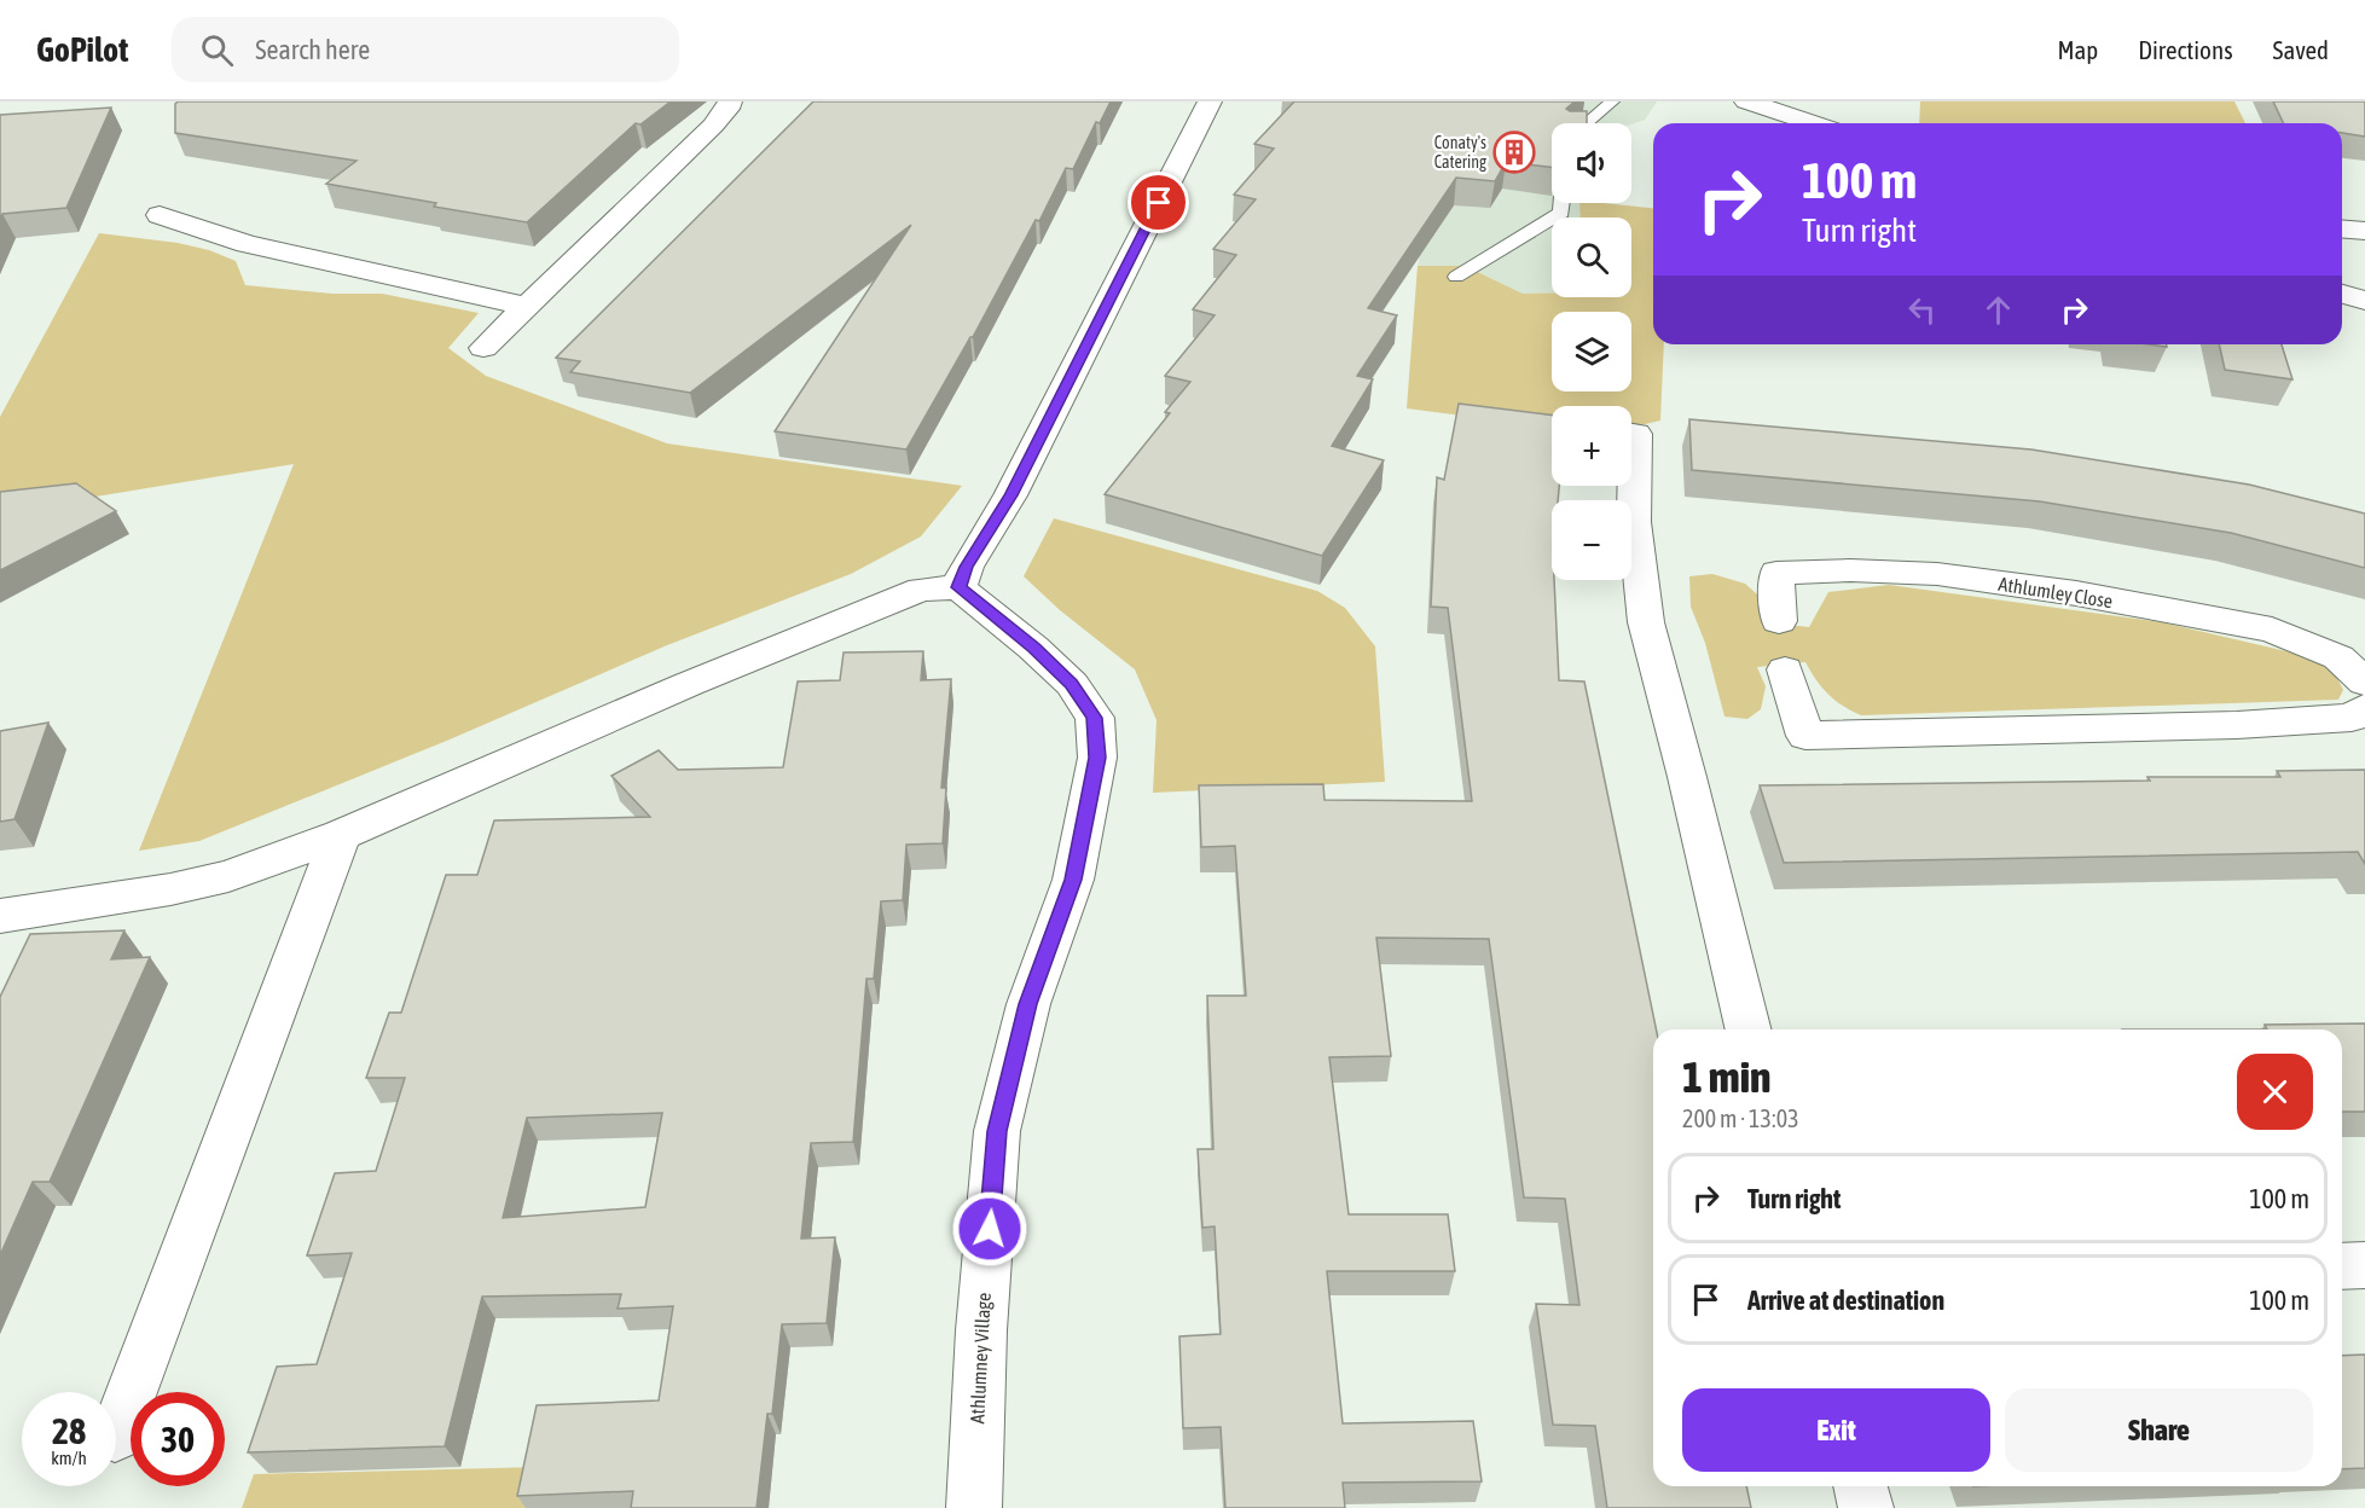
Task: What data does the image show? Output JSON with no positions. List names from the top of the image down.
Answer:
{
  "streets": {
    "street": ["Athlumley Close", "Athlumney Village"]
  },
  "places": {
    "building": ["Conaty's Catering"]
  },
  "page": {
    "header": "GoPilot",
    "search": "Search here",
    "nav": ["Map", "Directions", "Saved"],
    "map_buttons": ["+", "−"],
    "turn": ["100 m", "Turn right"],
    "heading": ["1 min", "200 m · 13:03"],
    "list": [
      {
        "name": "Turn right",
        "value": "100 m"
      },
      {
        "name": "Arrive at destination",
        "value": "100 m"
      }
    ],
    "buttons": ["Exit", "Share"],
    "speed": "28 km/h",
    "limit": "30"
  }
}
